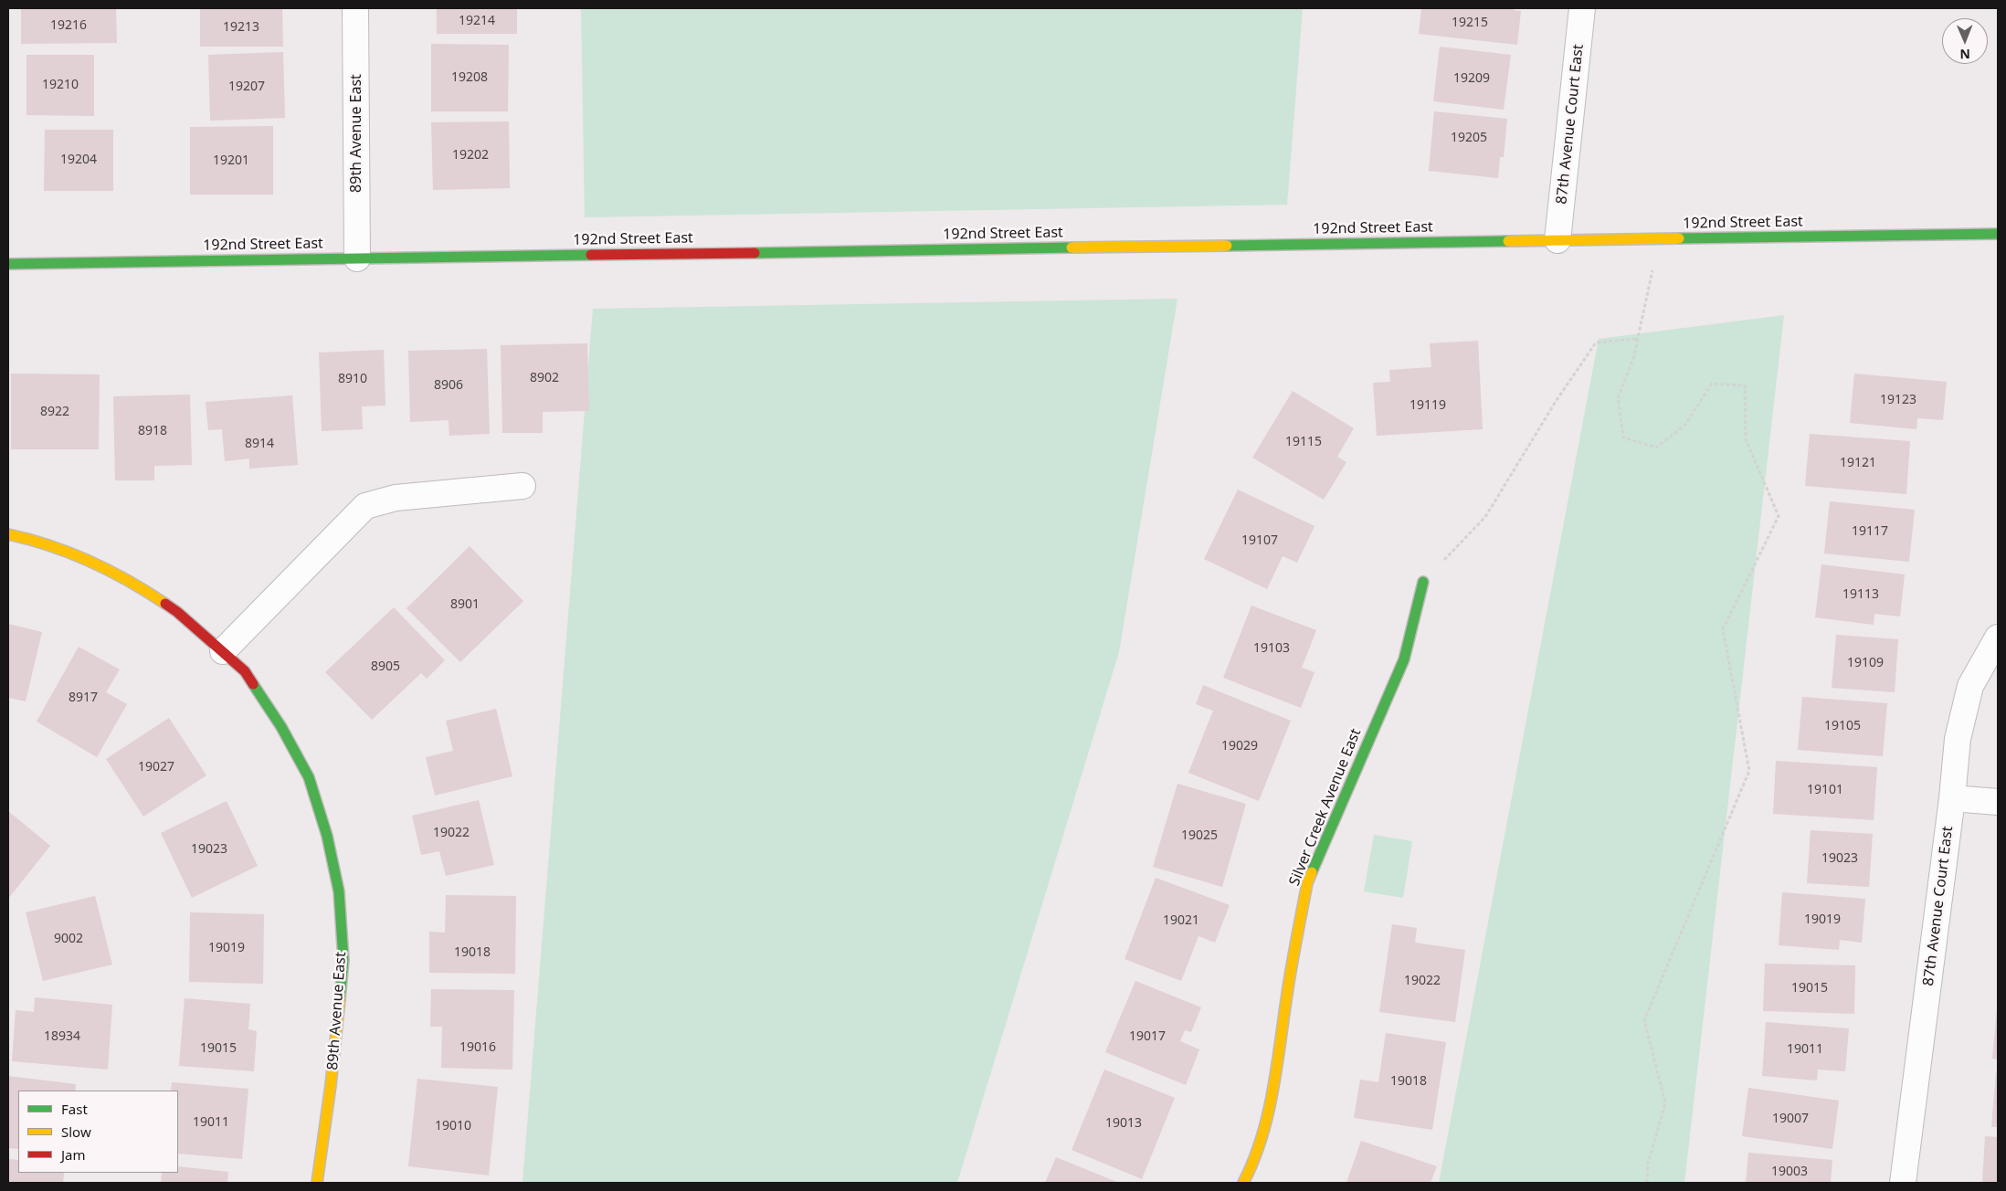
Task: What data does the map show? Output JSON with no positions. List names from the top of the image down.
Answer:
{
  "streets": {
    "street": [
      "87th Avenue Court East",
      "89th Avenue East",
      "192nd Street East",
      "Silver Creek Avenue East"
    ]
  },
  "crossings": [
    ["87th Avenue Court East", "192nd Street East"],
    ["89th Avenue East", "192nd Street East"]
  ],
  "house_numbers": [
    "19214",
    "19215",
    "19216",
    "19213",
    "19208",
    "19209",
    "19210",
    "19207",
    "19205",
    "19202",
    "19204",
    "19201",
    "8902",
    "8910",
    "8906",
    "19123",
    "19119",
    "8922",
    "8918",
    "19115",
    "8914",
    "19121",
    "19117",
    "19107",
    "19113",
    "8901",
    "19103",
    "19109",
    "8905",
    "8917",
    "19105",
    "19029",
    "19027",
    "19101",
    "19022",
    "19025",
    "19023",
    "19023",
    "19019",
    "19021",
    "9002",
    "19019",
    "19018",
    "19022",
    "19015",
    "18934",
    "19017",
    "19016",
    "19015",
    "19011",
    "19018",
    "19007",
    "19011",
    "19013",
    "19010",
    "19003"
  ],
  "legend": ["Fast", "Slow", "Jam"],
  "north": "bottom"
}
